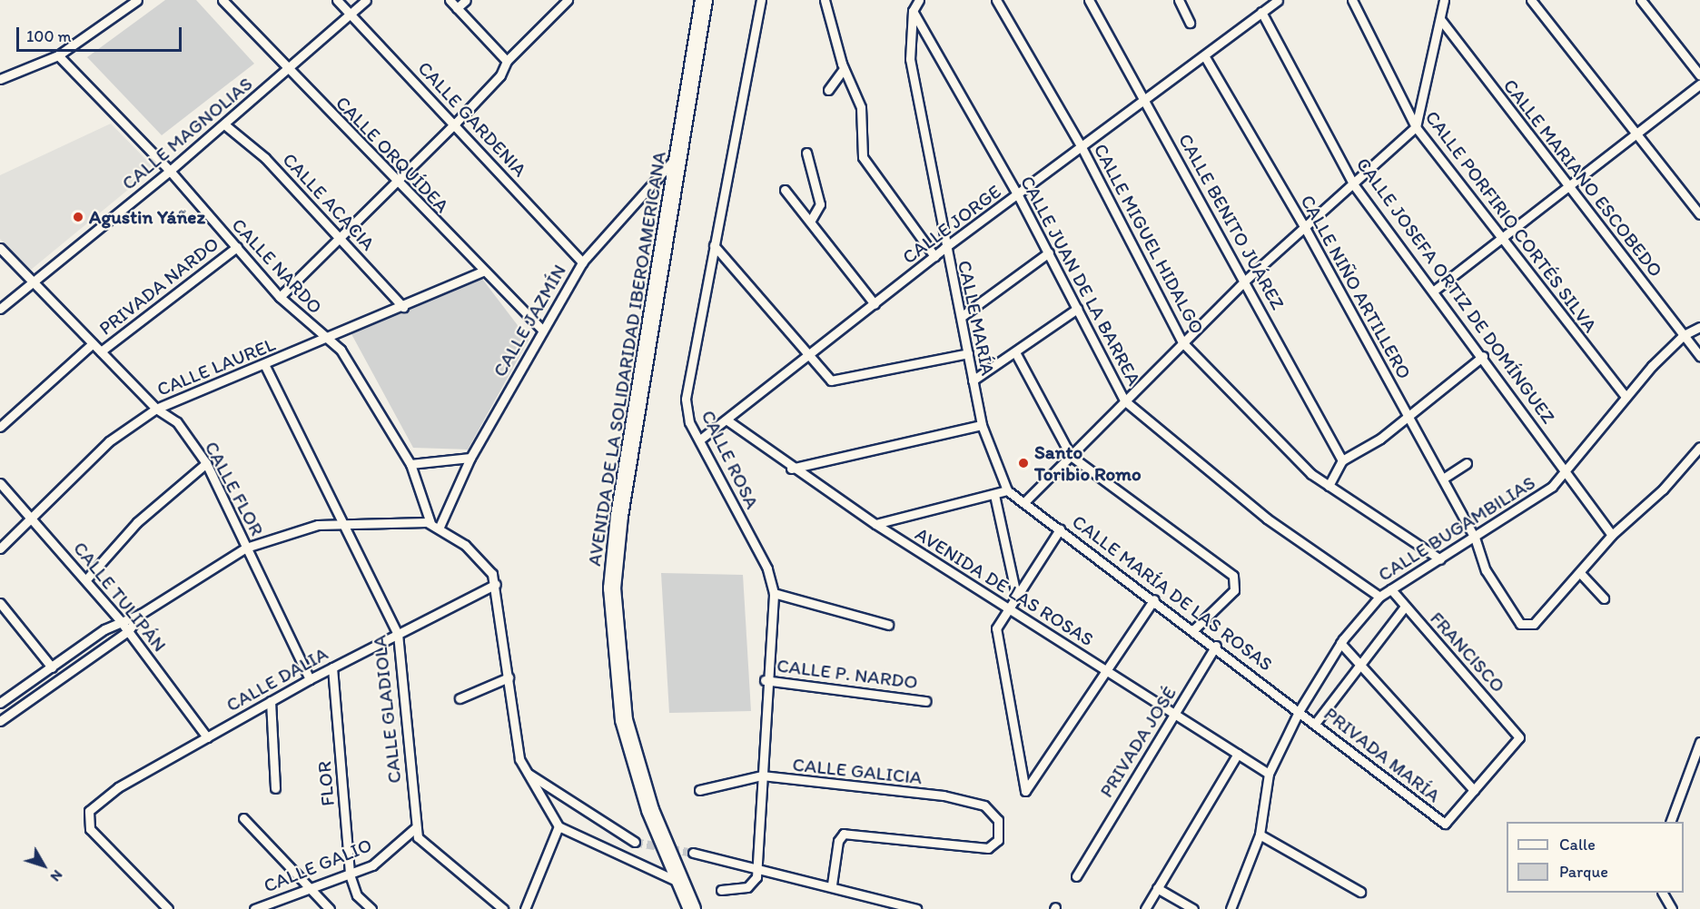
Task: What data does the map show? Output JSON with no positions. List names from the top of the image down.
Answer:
{
  "streets": {
    "highway": ["AVENIDA DE LA SOLIDARIDAD IBEROAMERICANA"],
    "street": [
      "CALLE GARDENIA",
      "CALLE MAGNOLIAS",
      "CALLE ORQUÍDEA",
      "CALLE MARIANO ESCOBEDO",
      "CALLE ACACIA",
      "CALLE BENITO JUÁREZ",
      "CALLE PORFIRIO CORTÉS SILVA",
      "CALLE JORGE",
      "CALLE MIGUEL HIDALGO",
      "CALLE NARDO",
      "CALLE JUAN DE LA BARREA",
      "PRIVADA NARDO",
      "CALLE NIÑO ARTILLERO",
      "CALLE JOSEFA ORTIZ DE DOMÍNGUEZ",
      "CALLE MARÍA",
      "CALLE JAZMÍN",
      "CALLE LAUREL",
      "CALLE ROSA",
      "CALLE FLOR",
      "CALLE BUGAMBILIAS",
      "AVENIDA DE LAS ROSAS",
      "CALLE MARÍA DE LAS ROSAS",
      "CALLE TULIPÁN",
      "FRANCISCO",
      "CALLE P. NARDO",
      "CALLE DALIA",
      "CALLE GLADIOLA",
      "PRIVADA JOSÉ",
      "PRIVADA MARÍA",
      "CALLE GALICIA",
      "FLOR",
      "CALLE GALIO"
    ]
  },
  "crossings": [
    ["CALLE GARDENIA", "CALLE MAGNOLIAS"],
    ["CALLE GARDENIA", "CALLE JAZMÍN"],
    ["CALLE MAGNOLIAS", "CALLE ORQUÍDEA"],
    ["CALLE MAGNOLIAS", "CALLE ACACIA"],
    ["CALLE MAGNOLIAS", "CALLE NARDO"],
    ["CALLE MAGNOLIAS", "CALLE FLOR"],
    ["CALLE ORQUÍDEA", "CALLE JAZMÍN"],
    ["CALLE ORQUÍDEA", "CALLE LAUREL"],
    ["CALLE MARIANO ESCOBEDO", "CALLE BUGAMBILIAS"],
    ["CALLE ACACIA", "CALLE LAUREL"],
    ["CALLE BENITO JUÁREZ", "CALLE JORGE"],
    ["CALLE PORFIRIO CORTÉS SILVA", "CALLE BUGAMBILIAS"],
    ["CALLE JORGE", "CALLE MIGUEL HIDALGO"],
    ["CALLE JORGE", "CALLE JUAN DE LA BARREA"],
    ["CALLE JORGE", "CALLE NIÑO ARTILLERO"],
    ["CALLE JORGE", "CALLE JOSEFA ORTIZ DE DOMÍNGUEZ"],
    ["CALLE JORGE", "CALLE MARÍA"],
    ["CALLE JORGE", "CALLE ROSA"],
    ["CALLE JORGE", "AVENIDA DE LAS ROSAS"],
    ["CALLE MIGUEL HIDALGO", "CALLE BUGAMBILIAS"],
    ["CALLE NARDO", "PRIVADA NARDO"],
    ["CALLE NARDO", "CALLE LAUREL"],
    ["CALLE JUAN DE LA BARREA", "CALLE MARÍA"],
    ["CALLE JUAN DE LA BARREA", "CALLE BUGAMBILIAS"],
    ["PRIVADA NARDO", "CALLE FLOR"],
    ["CALLE NIÑO ARTILLERO", "CALLE BUGAMBILIAS"],
    ["CALLE JOSEFA ORTIZ DE DOMÍNGUEZ", "CALLE BUGAMBILIAS"],
    ["CALLE JAZMÍN", "AVENIDA DE LA SOLIDARIDAD IBEROAMERICANA"],
    ["CALLE LAUREL", "CALLE FLOR"],
    ["CALLE LAUREL", "CALLE TULIPÁN"],
    ["CALLE LAUREL", "CALLE GLADIOLA"],
    ["CALLE ROSA", "CALLE P. NARDO"],
    ["CALLE ROSA", "CALLE GALICIA"],
    ["CALLE FLOR", "CALLE DALIA"],
    ["CALLE BUGAMBILIAS", "AVENIDA DE LAS ROSAS"],
    ["CALLE BUGAMBILIAS", "CALLE MARÍA DE LAS ROSAS"],
    ["CALLE BUGAMBILIAS", "FRANCISCO"],
    ["CALLE BUGAMBILIAS", "PRIVADA MARÍA"],
    ["AVENIDA DE LAS ROSAS", "PRIVADA JOSÉ"],
    ["CALLE MARÍA DE LAS ROSAS", "PRIVADA JOSÉ"],
    ["CALLE MARÍA DE LAS ROSAS", "PRIVADA MARÍA"],
    ["CALLE TULIPÁN", "CALLE DALIA"],
    ["FRANCISCO", "PRIVADA MARÍA"],
    ["CALLE DALIA", "CALLE GLADIOLA"],
    ["CALLE DALIA", "FLOR"],
    ["CALLE GLADIOLA", "CALLE GALIO"],
    ["FLOR", "CALLE GALIO"]
  ],
  "places": ["Agustin Yáñez", "Santo Toribio Romo"],
  "legend": ["Calle", "Parque"],
  "scale_bar": "100 m",
  "north": "bottom right"
}
